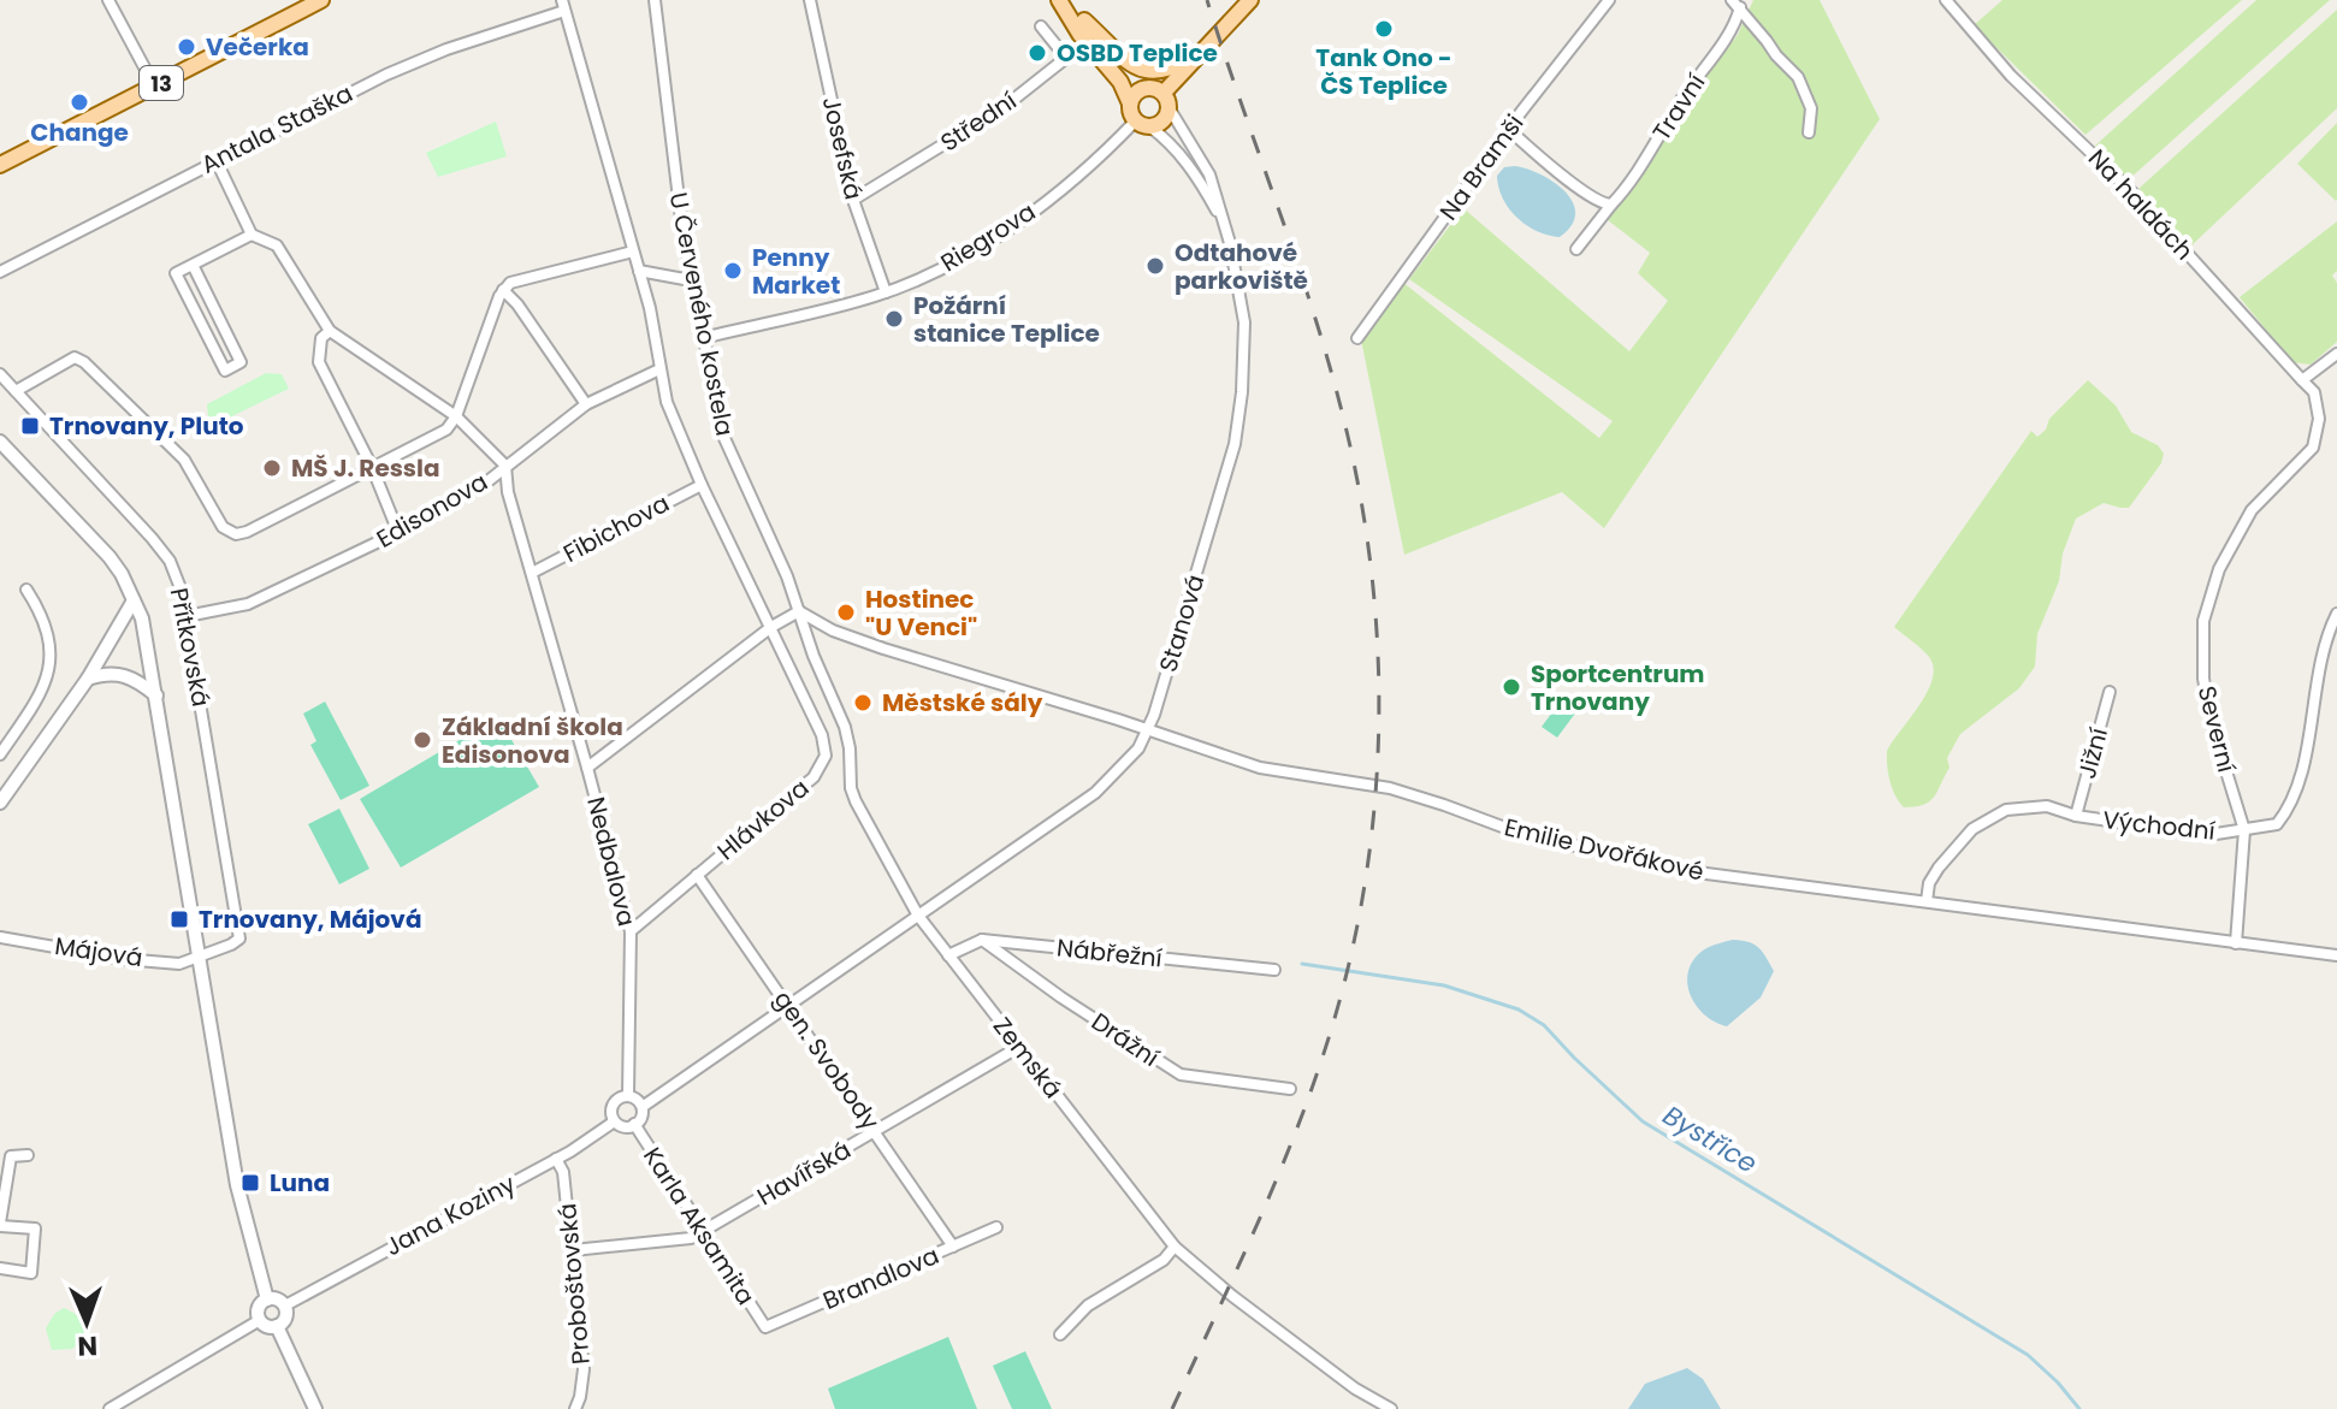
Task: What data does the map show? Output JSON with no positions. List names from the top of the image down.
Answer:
{
  "streets": {
    "main road": ["13"],
    "street": [
      "Travní",
      "Střední",
      "Antala Staška",
      "Josefská",
      "Na Bramši",
      "Na haldách",
      "Riegrova",
      "U Červeného kostela",
      "Edisonova",
      "Fibichova",
      "Stanová",
      "Přítkovská",
      "Severní",
      "Jižní",
      "Hlávkova",
      "Východní",
      "Emilie Dvořákové",
      "Nedbalova",
      "Májová",
      "Nábřežní",
      "Drážní",
      "Zemská",
      "gen. Svobody",
      "Havířská",
      "Jana Koziny",
      "Karla Aksamita",
      "Brandlova",
      "Proboštovská"
    ]
  },
  "crossings": [
    ["Střední", "Josefská"],
    ["Antala Staška", "U Červeného kostela"],
    ["Josefská", "Riegrova"],
    ["Na haldách", "Severní"],
    ["Riegrova", "U Červeného kostela"],
    ["Riegrova", "Stanová"],
    ["U Červeného kostela", "Edisonova"],
    ["U Červeného kostela", "Fibichova"],
    ["U Červeného kostela", "Hlávkova"],
    ["U Červeného kostela", "Emilie Dvořákové"],
    ["U Červeného kostela", "Zemská"],
    ["Edisonova", "Přítkovská"],
    ["Edisonova", "Nedbalova"],
    ["Fibichova", "Nedbalova"],
    ["Stanová", "Emilie Dvořákové"],
    ["Stanová", "Zemská"],
    ["Přítkovská", "Májová"],
    ["Přítkovská", "Jana Koziny"],
    ["Severní", "Východní"],
    ["Severní", "Emilie Dvořákové"],
    ["Jižní", "Východní"],
    ["Hlávkova", "Nedbalova"],
    ["Hlávkova", "gen. Svobody"],
    ["Východní", "Emilie Dvořákové"],
    ["Emilie Dvořákové", "Zemská"],
    ["Nedbalova", "Jana Koziny"],
    ["Nedbalova", "Karla Aksamita"],
    ["Nábřežní", "Drážní"],
    ["Zemská", "Havířská"],
    ["gen. Svobody", "Havířská"],
    ["gen. Svobody", "Brandlova"],
    ["Havířská", "Karla Aksamita"],
    ["Havířská", "Proboštovská"],
    ["Jana Koziny", "Karla Aksamita"],
    ["Jana Koziny", "Proboštovská"],
    ["Karla Aksamita", "Brandlova"]
  ],
  "water": ["Bystřice"],
  "places": {
    "other": [
      "Tank Ono - ČS Teplice",
      "Večerka",
      "OSBD Teplice",
      "Change",
      "Odtahové parkoviště",
      "Penny Market",
      "Požární stanice Teplice",
      "MŠ J. Ressla",
      "Hostinec \"U Venci\"",
      "Sportcentrum Trnovany",
      "Městské sály",
      "Základní škola Edisonova"
    ],
    "transit": ["Trnovany, Pluto", "Trnovany, Májová", "Luna"]
  },
  "north": "bottom"
}
